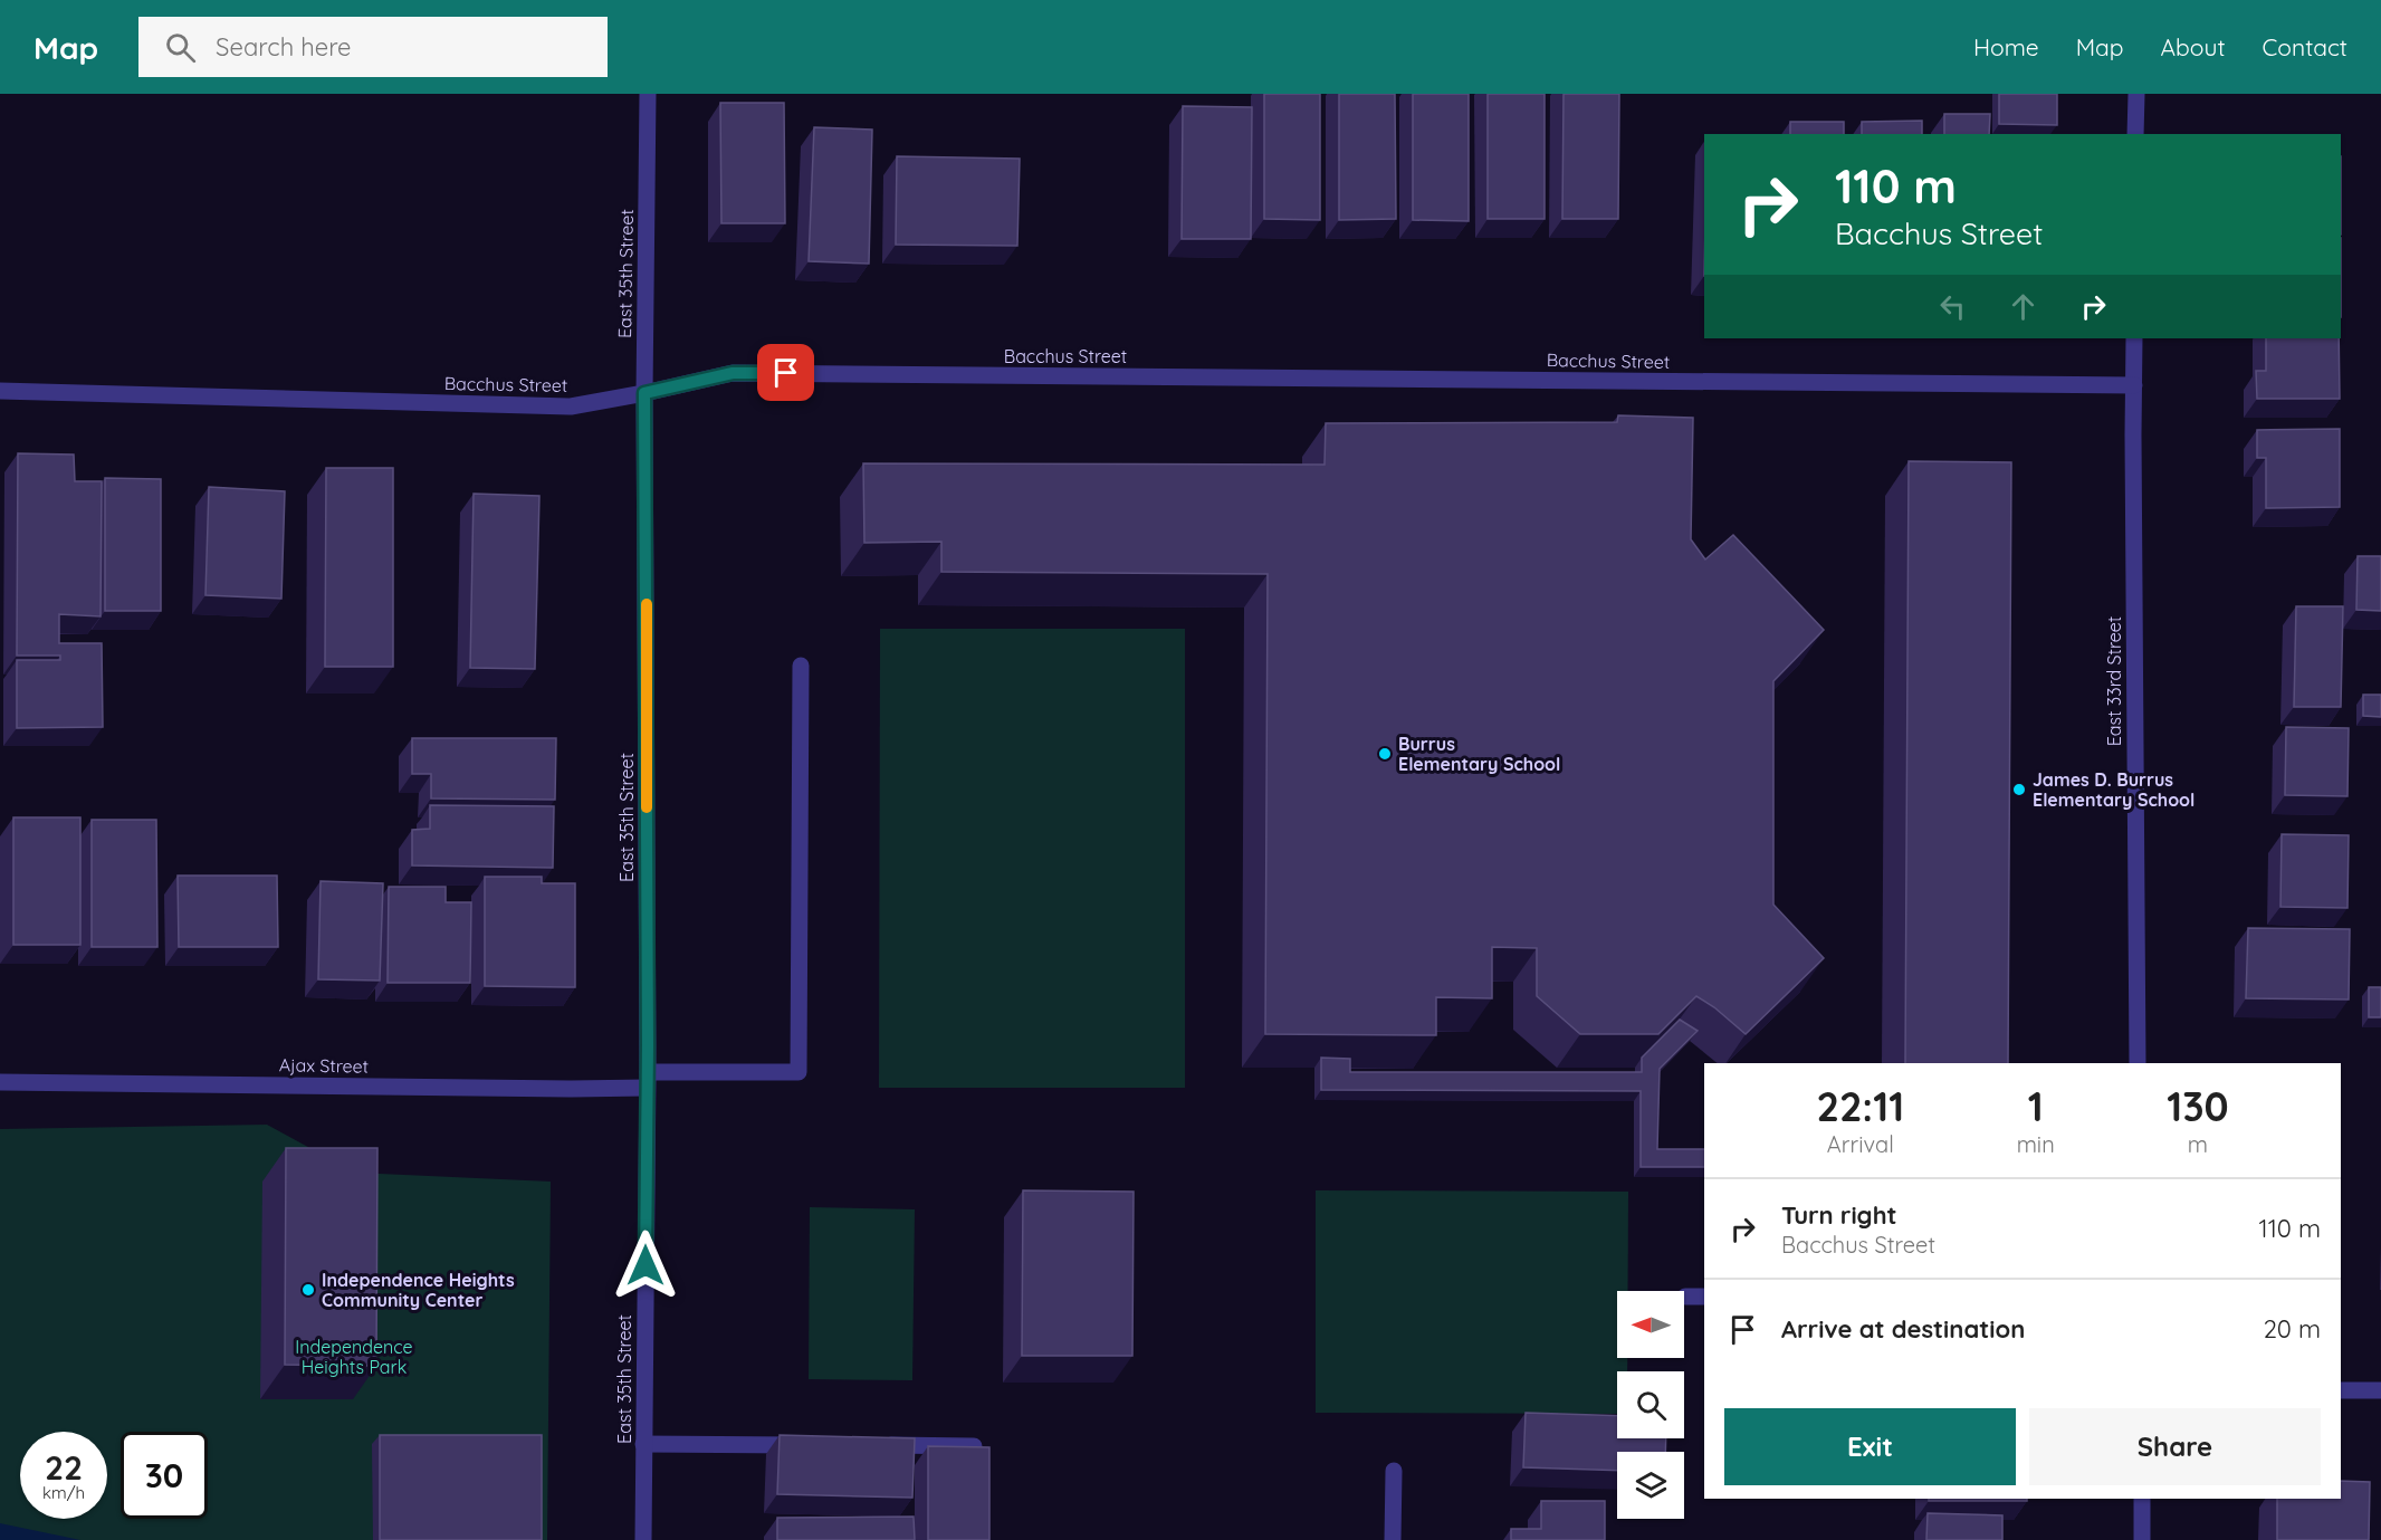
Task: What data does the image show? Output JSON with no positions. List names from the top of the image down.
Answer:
{
  "streets": {
    "street": [
      "East 35th Street",
      "Bacchus Street",
      "East 33rd Street",
      "Ajax Street"
    ]
  },
  "crossings": [
    ["East 35th Street", "Bacchus Street"],
    ["East 35th Street", "Ajax Street"],
    ["Bacchus Street", "East 33rd Street"]
  ],
  "parks": ["Independence Heights Park"],
  "places": ["Burrus Elementary School", "James D. Burrus Elementary School", "Independence Heights Community Center"],
  "north": "left",
  "page": {
    "header": "Map",
    "search": "Search here",
    "nav": [
      "Home",
      "Map",
      "About",
      "Contact"
    ],
    "turn": ["110 m", "Bacchus Street"],
    "eta": [
      "22:11",
      "Arrival",
      "1",
      "min",
      "130",
      "m"
    ],
    "list": [
      {
        "name": "Turn right",
        "note": "Bacchus Street",
        "value": "110 m"
      },
      {
        "name": "Arrive at destination",
        "value": "20 m"
      }
    ],
    "buttons": ["Exit", "Share"],
    "speed": "22 km/h",
    "limit": "30"
  }
}
